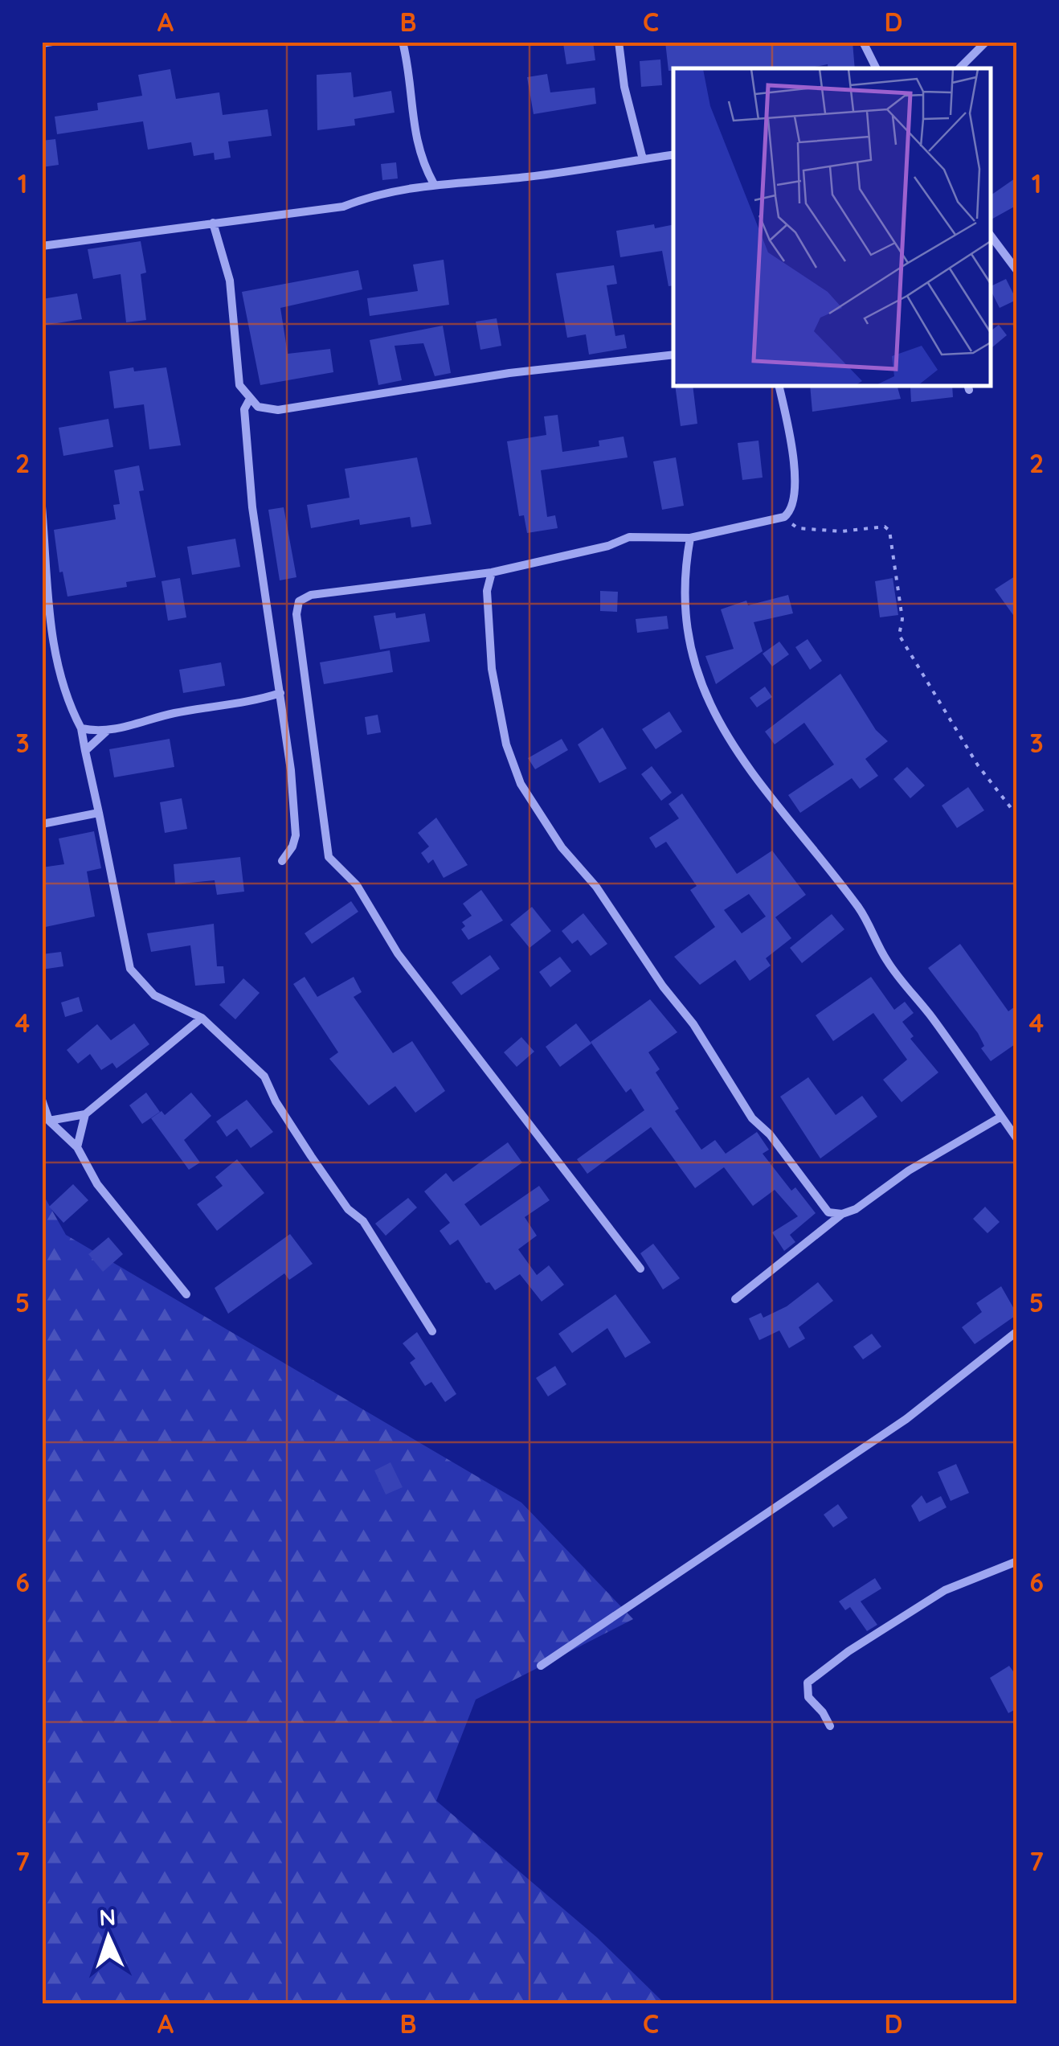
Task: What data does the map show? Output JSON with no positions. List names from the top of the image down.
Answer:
{
  "north": "top",
  "grid": {
    "columns": [
      "A",
      "B",
      "C",
      "D"
    ],
    "rows": [
      "1",
      "2",
      "3",
      "4",
      "5",
      "6",
      "7"
    ]
  }
}
